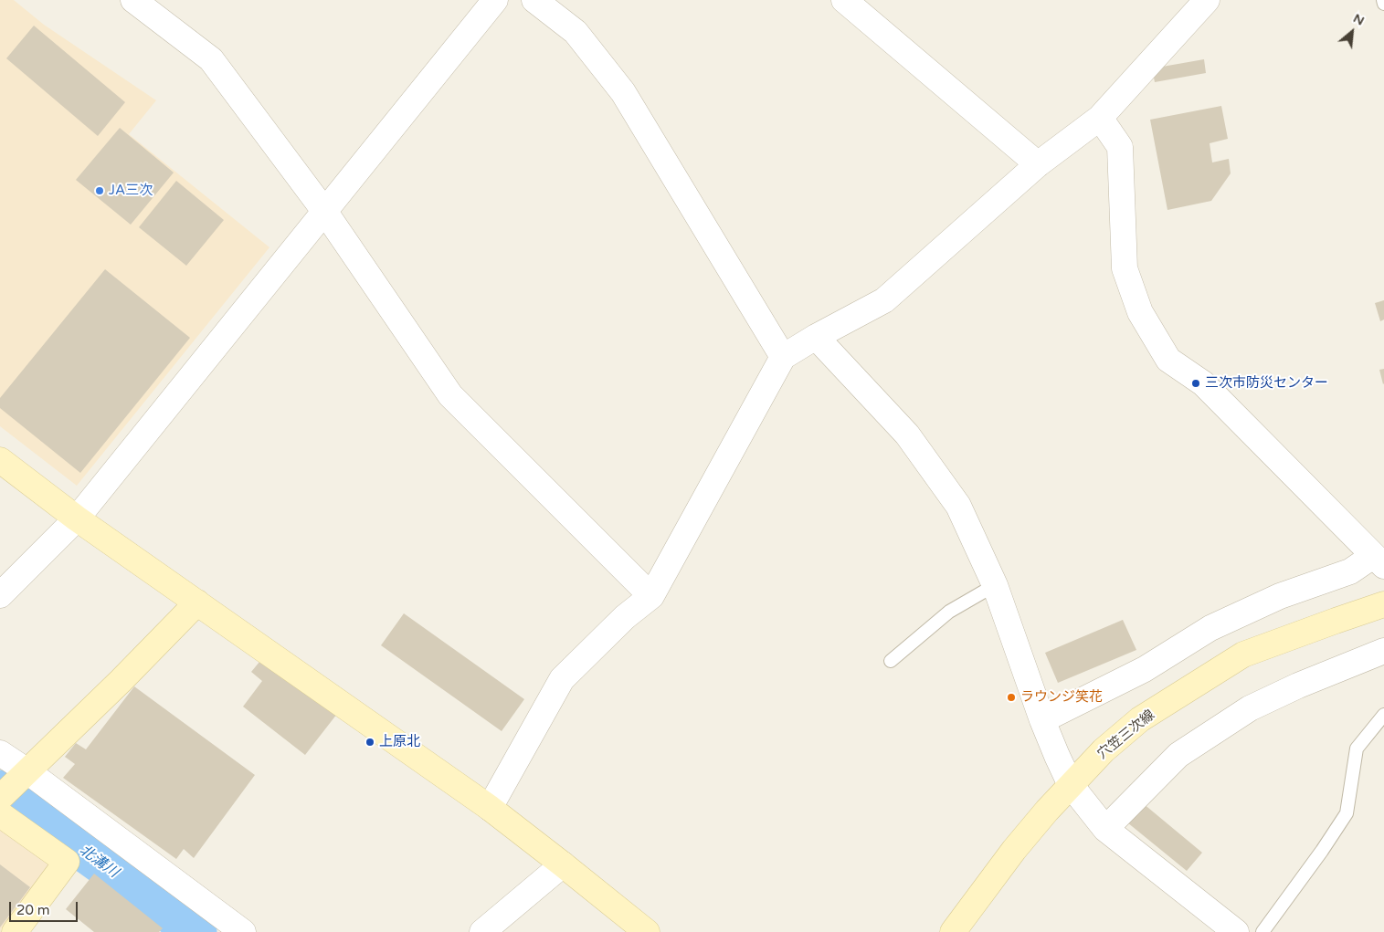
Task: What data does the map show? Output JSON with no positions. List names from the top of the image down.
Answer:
{
  "streets": {
    "street": ["穴笠三次線"]
  },
  "water": ["北溝川"],
  "places": [
    "JA三次",
    "三次市防災センター",
    "ラウンジ笑花",
    "上原北"
  ],
  "scale_bar": "20 m",
  "north": "top right"
}
